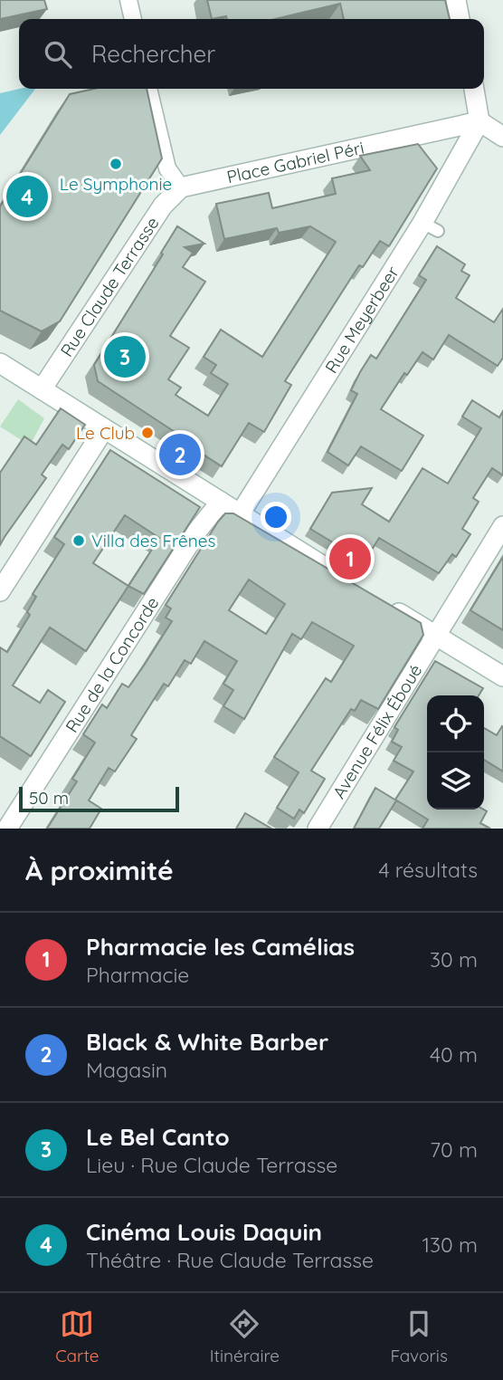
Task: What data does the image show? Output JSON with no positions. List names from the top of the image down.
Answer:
{
  "streets": {
    "street": [
      "Place Gabriel Péri",
      "Rue Claude Terrasse",
      "Rue Meyerbeer",
      "Rue de la Concorde",
      "Avenue Félix Éboué"
    ]
  },
  "crossings": [
    ["Place Gabriel Péri", "Rue Claude Terrasse"],
    ["Place Gabriel Péri", "Rue Meyerbeer"]
  ],
  "places": ["Le Symphonie", "Le Club", "Villa des Frênes"],
  "scale_bar": "50 m",
  "page": {
    "search": "Rechercher",
    "pins": [
      "4",
      "3",
      "2",
      "1"
    ],
    "scale": "50 m",
    "heading": ["À proximité", "4 résultats"],
    "list": [
      {
        "mark": "1",
        "name": "Pharmacie les Camélias",
        "note": "Pharmacie",
        "value": "30 m"
      },
      {
        "mark": "2",
        "name": "Black & White Barber",
        "note": "Magasin",
        "value": "40 m"
      },
      {
        "mark": "3",
        "name": "Le Bel Canto",
        "note": "Lieu · Rue Claude Terrasse",
        "value": "70 m"
      },
      {
        "mark": "4",
        "name": "Cinéma Louis Daquin",
        "note": "Théâtre · Rue Claude Terrasse",
        "value": "130 m"
      }
    ],
    "nav": ["Carte", "Itinéraire", "Favoris"]
  }
}
